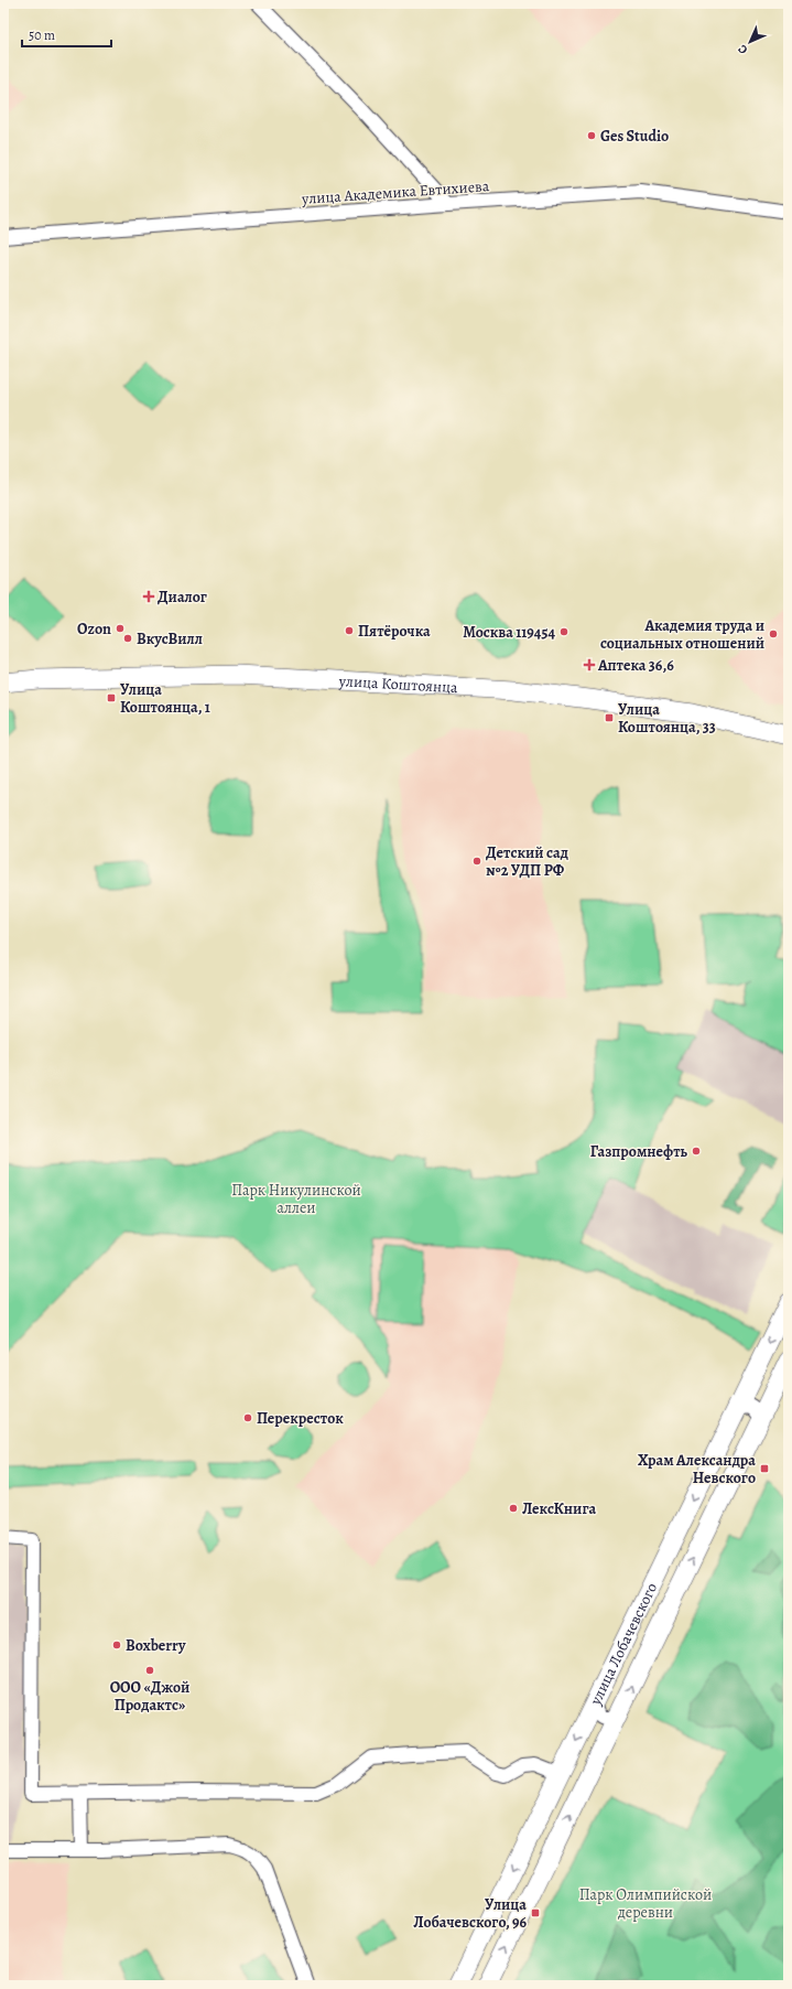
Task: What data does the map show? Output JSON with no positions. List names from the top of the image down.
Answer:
{
  "streets": {
    "main road": ["улица Коштоянца", "улица Лобачевского"],
    "street": ["улица Академика Евтихиева"]
  },
  "parks": ["Парк Никулинской аллеи", "Парк Олимпийской деревни"],
  "places": {
    "other": [
      "Ges Studio",
      "Ozon",
      "Пятёрочка",
      "Москва 119454",
      "Академия труда и социальных отношений",
      "ВкусВилл",
      "Детский сад №2 УДП РФ",
      "Газпромнефть",
      "Перекресток",
      "ЛексКнига",
      "Boxberry",
      "ООО «Джой Продактс»"
    ],
    "health": ["Диалог", "Аптека 36,6"],
    "transit": [
      "Улица Коштоянца, 1",
      "Улица Коштоянца, 33",
      "Храм Александра Невского",
      "Улица Лобачевского, 96"
    ]
  },
  "scale_bar": "50 m",
  "north": "bottom left"
}
